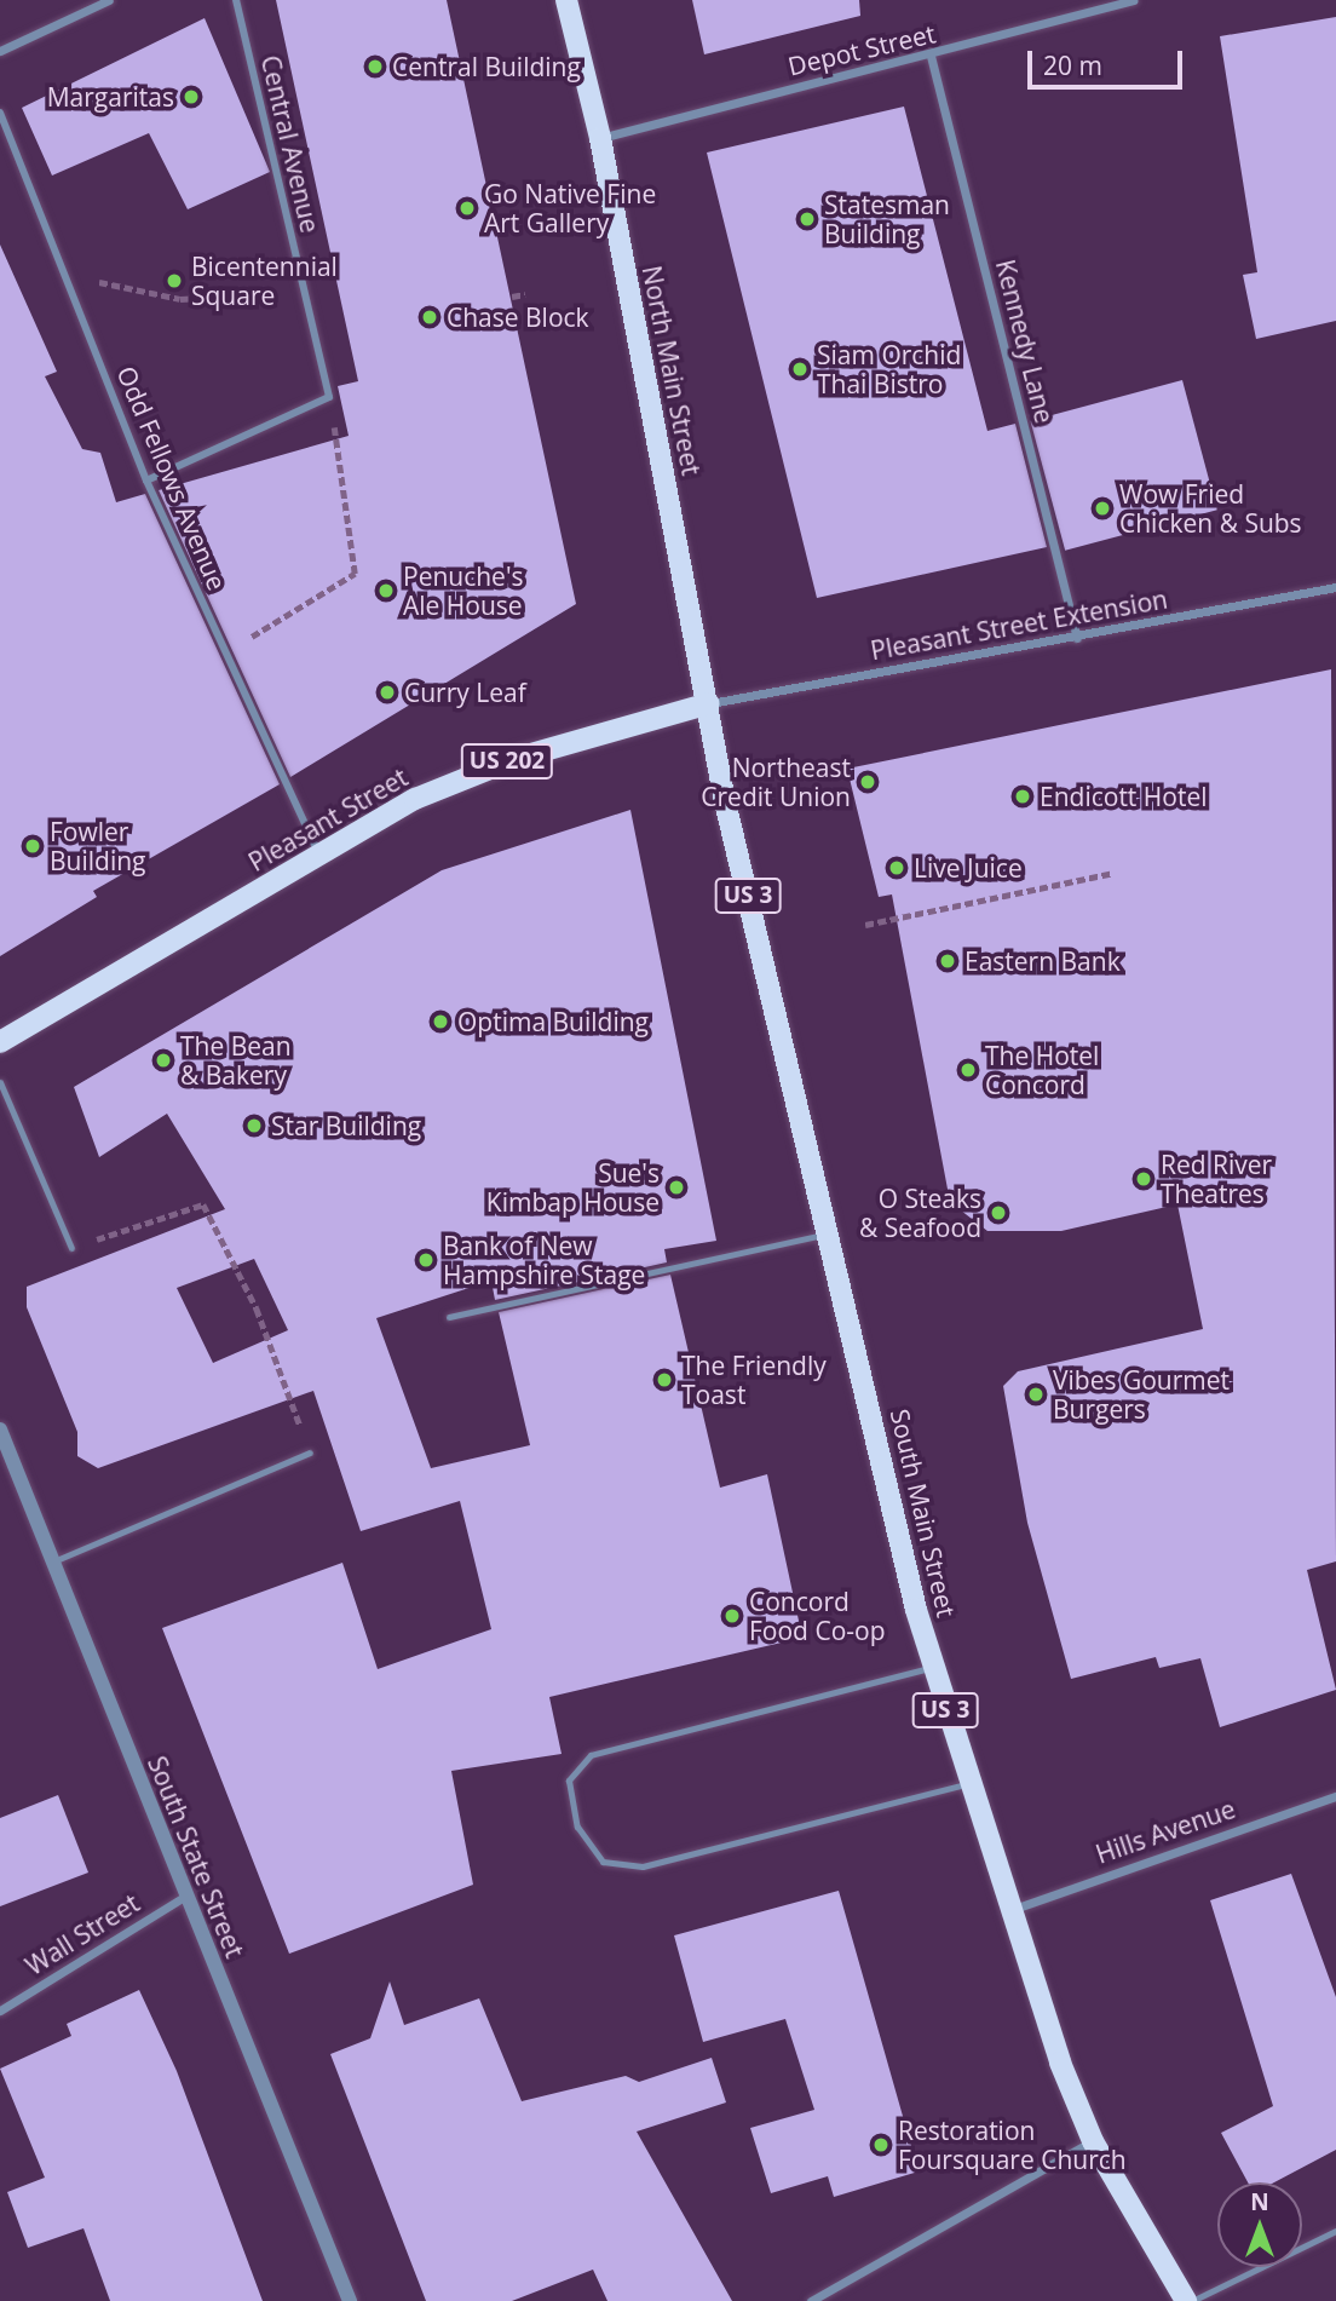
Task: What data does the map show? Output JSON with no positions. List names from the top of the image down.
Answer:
{
  "streets": {
    "main road": [
      "North Main Street",
      "US 202",
      "Pleasant Street",
      "US 3",
      "South Main Street"
    ],
    "street": [
      "Depot Street",
      "Central Avenue",
      "Kennedy Lane",
      "Odd Fellows Avenue",
      "Pleasant Street Extension",
      "Hills Avenue",
      "South State Street",
      "Wall Street"
    ]
  },
  "crossings": [
    ["Depot Street", "Kennedy Lane"],
    ["Depot Street", "North Main Street"],
    ["Kennedy Lane", "Pleasant Street Extension"],
    ["North Main Street", "Pleasant Street Extension"],
    ["North Main Street", "Pleasant Street"],
    ["North Main Street", "South Main Street"],
    ["Odd Fellows Avenue", "Pleasant Street"],
    ["Pleasant Street Extension", "Pleasant Street"],
    ["Pleasant Street Extension", "South Main Street"],
    ["Pleasant Street", "South Main Street"],
    ["South Main Street", "Hills Avenue"],
    ["South State Street", "Wall Street"]
  ],
  "places": [
    "Central Building",
    "Margaritas",
    "Go Native Fine Art Gallery",
    "Statesman Building",
    "Bicentennial Square",
    "Chase Block",
    "Siam Orchid Thai Bistro",
    "Wow Fried Chicken & Subs",
    "Penuche's Ale House",
    "Curry Leaf",
    "Northeast Credit Union",
    "Endicott Hotel",
    "Fowler Building",
    "Live Juice",
    "Eastern Bank",
    "Optima Building",
    "The Bean & Bakery",
    "The Hotel Concord",
    "Star Building",
    "Red River Theatres",
    "Sue's Kimbap House",
    "O Steaks & Seafood",
    "Bank of New Hampshire Stage",
    "The Friendly Toast",
    "Vibes Gourmet Burgers",
    "Concord Food Co-op",
    "Restoration Foursquare Church"
  ],
  "scale_bar": "20 m",
  "north": "top"
}
